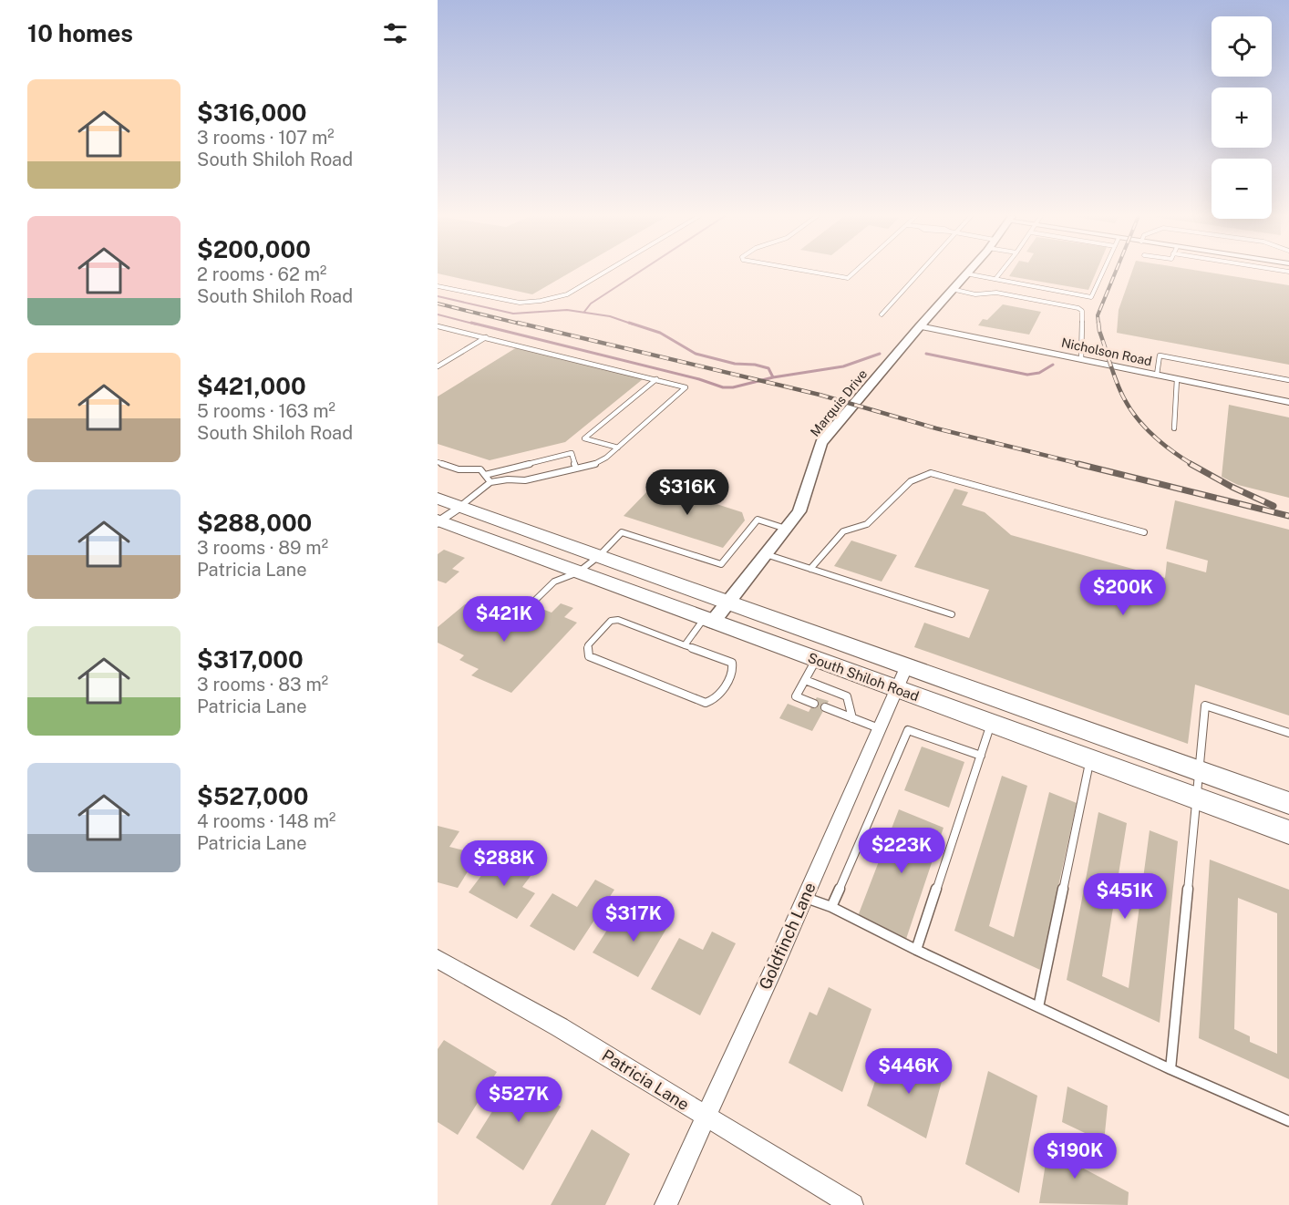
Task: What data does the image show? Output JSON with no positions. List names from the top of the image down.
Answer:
{
  "streets": {
    "main road": ["South Shiloh Road"],
    "street": [
      "Nicholson Road",
      "Marquis Drive",
      "Goldfinch Lane",
      "Patricia Lane"
    ]
  },
  "crossings": [
    ["Nicholson Road", "Marquis Drive"],
    ["Marquis Drive", "South Shiloh Road"],
    ["South Shiloh Road", "Goldfinch Lane"],
    ["Goldfinch Lane", "Patricia Lane"]
  ],
  "page": {
    "heading": "10 homes",
    "map_buttons": ["+", "−"],
    "list": [
      {
        "name": "$316,000",
        "note": "3 rooms · 107 m² · South Shiloh Road"
      },
      {
        "name": "$200,000",
        "note": "2 rooms · 62 m² · South Shiloh Road"
      },
      {
        "name": "$421,000",
        "note": "5 rooms · 163 m² · South Shiloh Road"
      },
      {
        "name": "$288,000",
        "note": "3 rooms · 89 m² · Patricia Lane"
      },
      {
        "name": "$317,000",
        "note": "3 rooms · 83 m² · Patricia Lane"
      },
      {
        "name": "$527,000",
        "note": "4 rooms · 148 m² · Patricia Lane"
      }
    ],
    "price": [
      "$316K",
      "$200K",
      "$421K",
      "$223K",
      "$288K",
      "$451K",
      "$317K",
      "$446K",
      "$527K",
      "$190K"
    ]
  }
}
